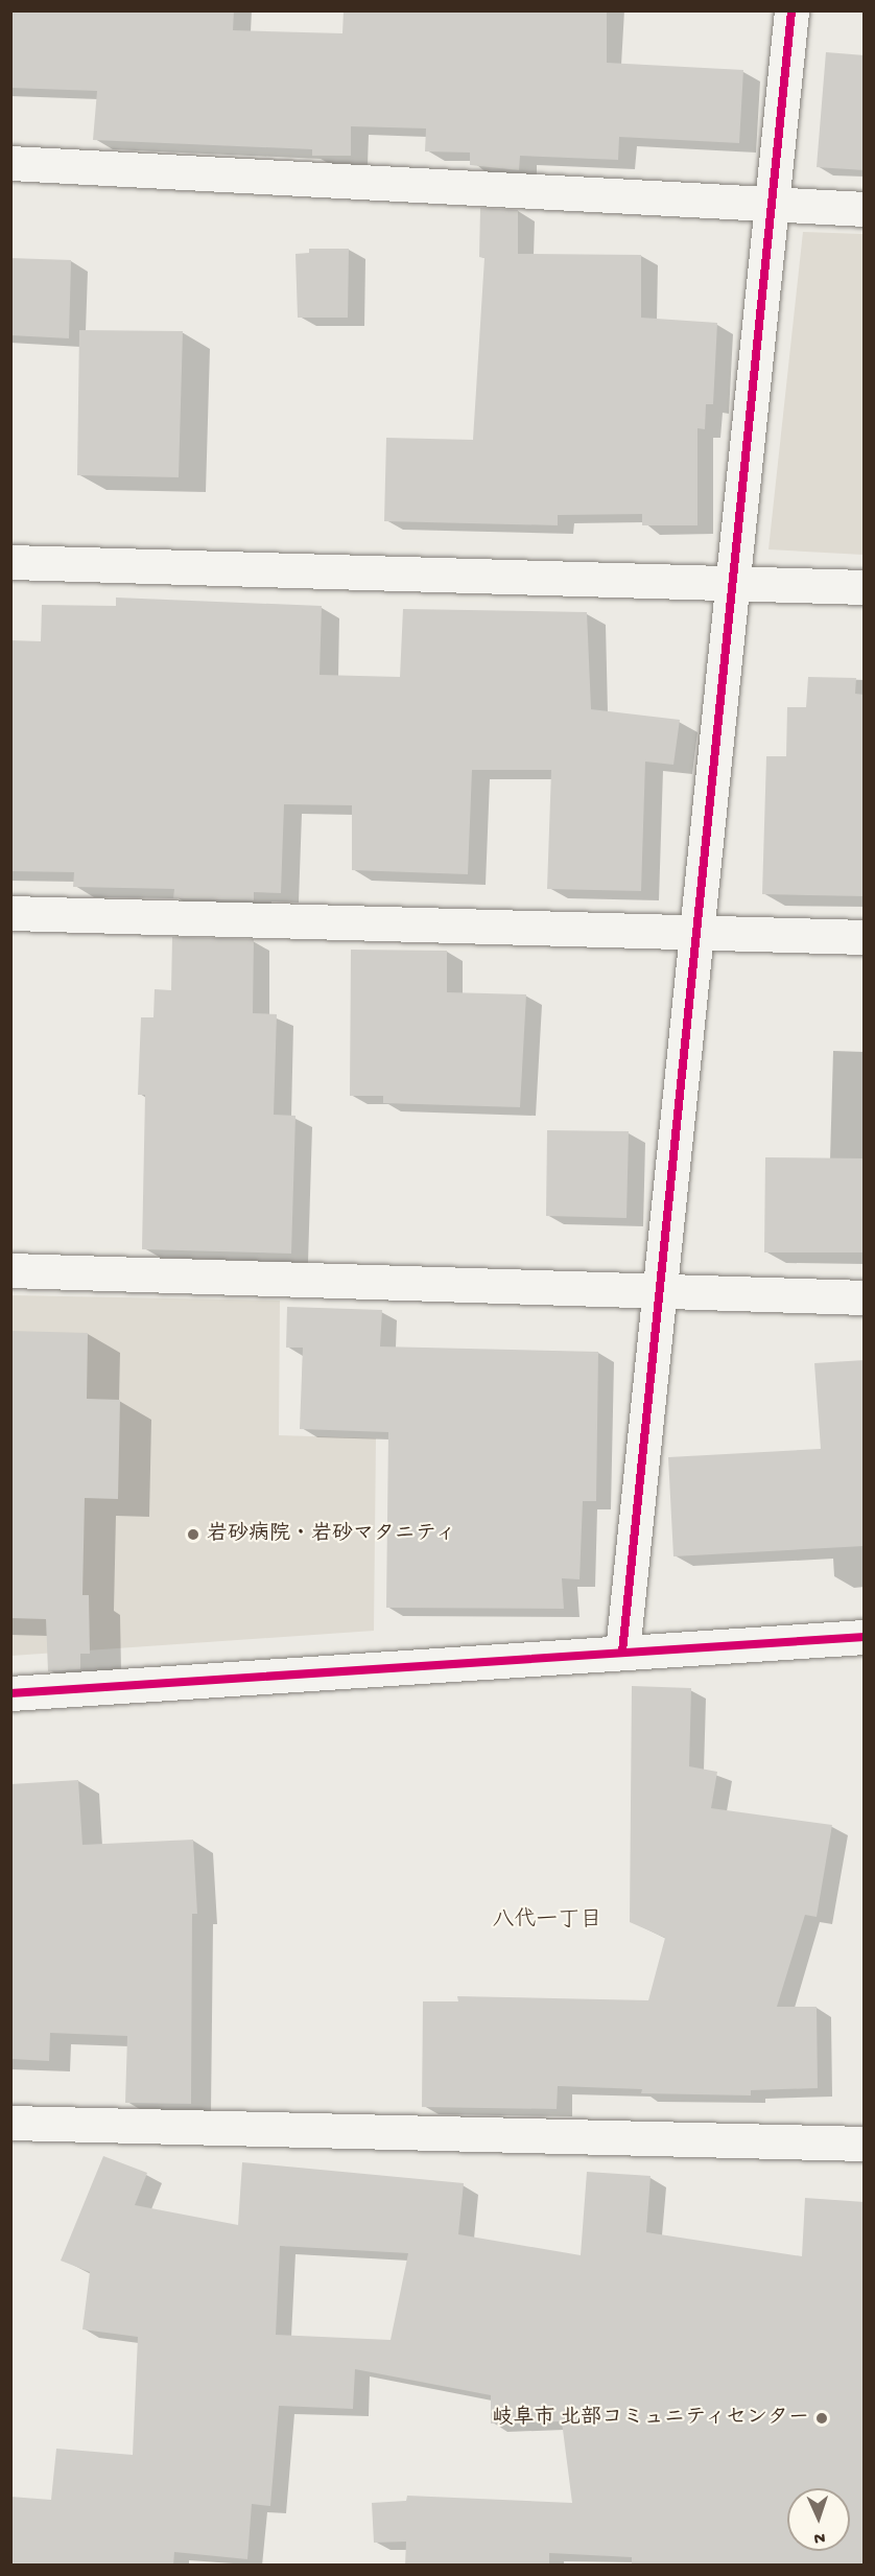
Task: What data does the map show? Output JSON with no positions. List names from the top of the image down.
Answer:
{
  "districts": ["八代一丁目"],
  "places": ["岩砂病院・岩砂マタニティ", "岐阜市 北部コミュニティセンター"],
  "north": "bottom"
}
